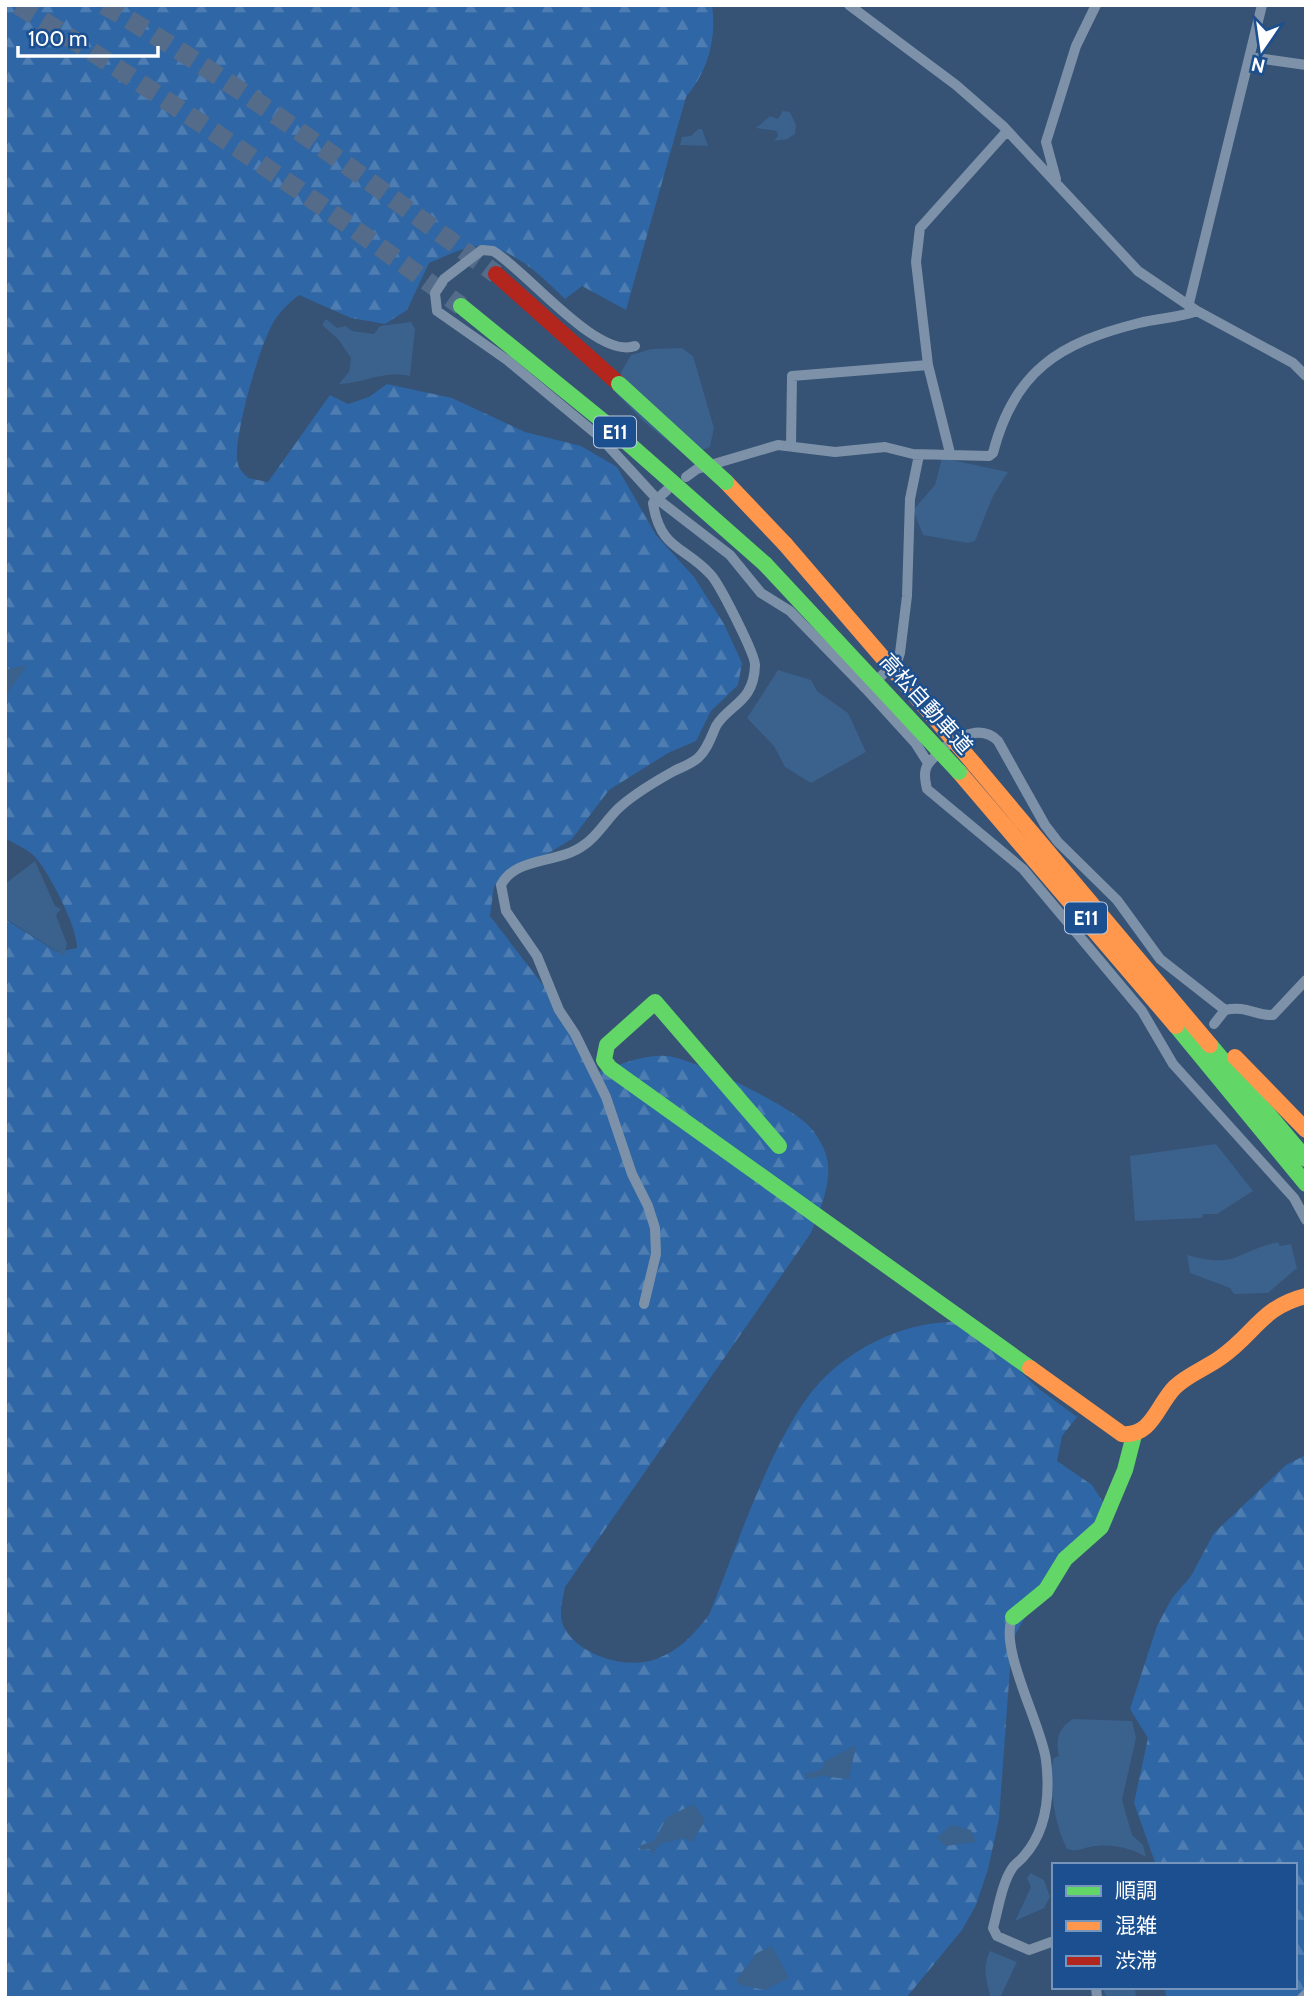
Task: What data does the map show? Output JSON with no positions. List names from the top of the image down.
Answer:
{
  "streets": {
    "main road": ["E11", "高松自動車道"]
  },
  "legend": ["順調", "混雑", "渋滞"],
  "scale_bar": "100 m",
  "north": "bottom"
}
